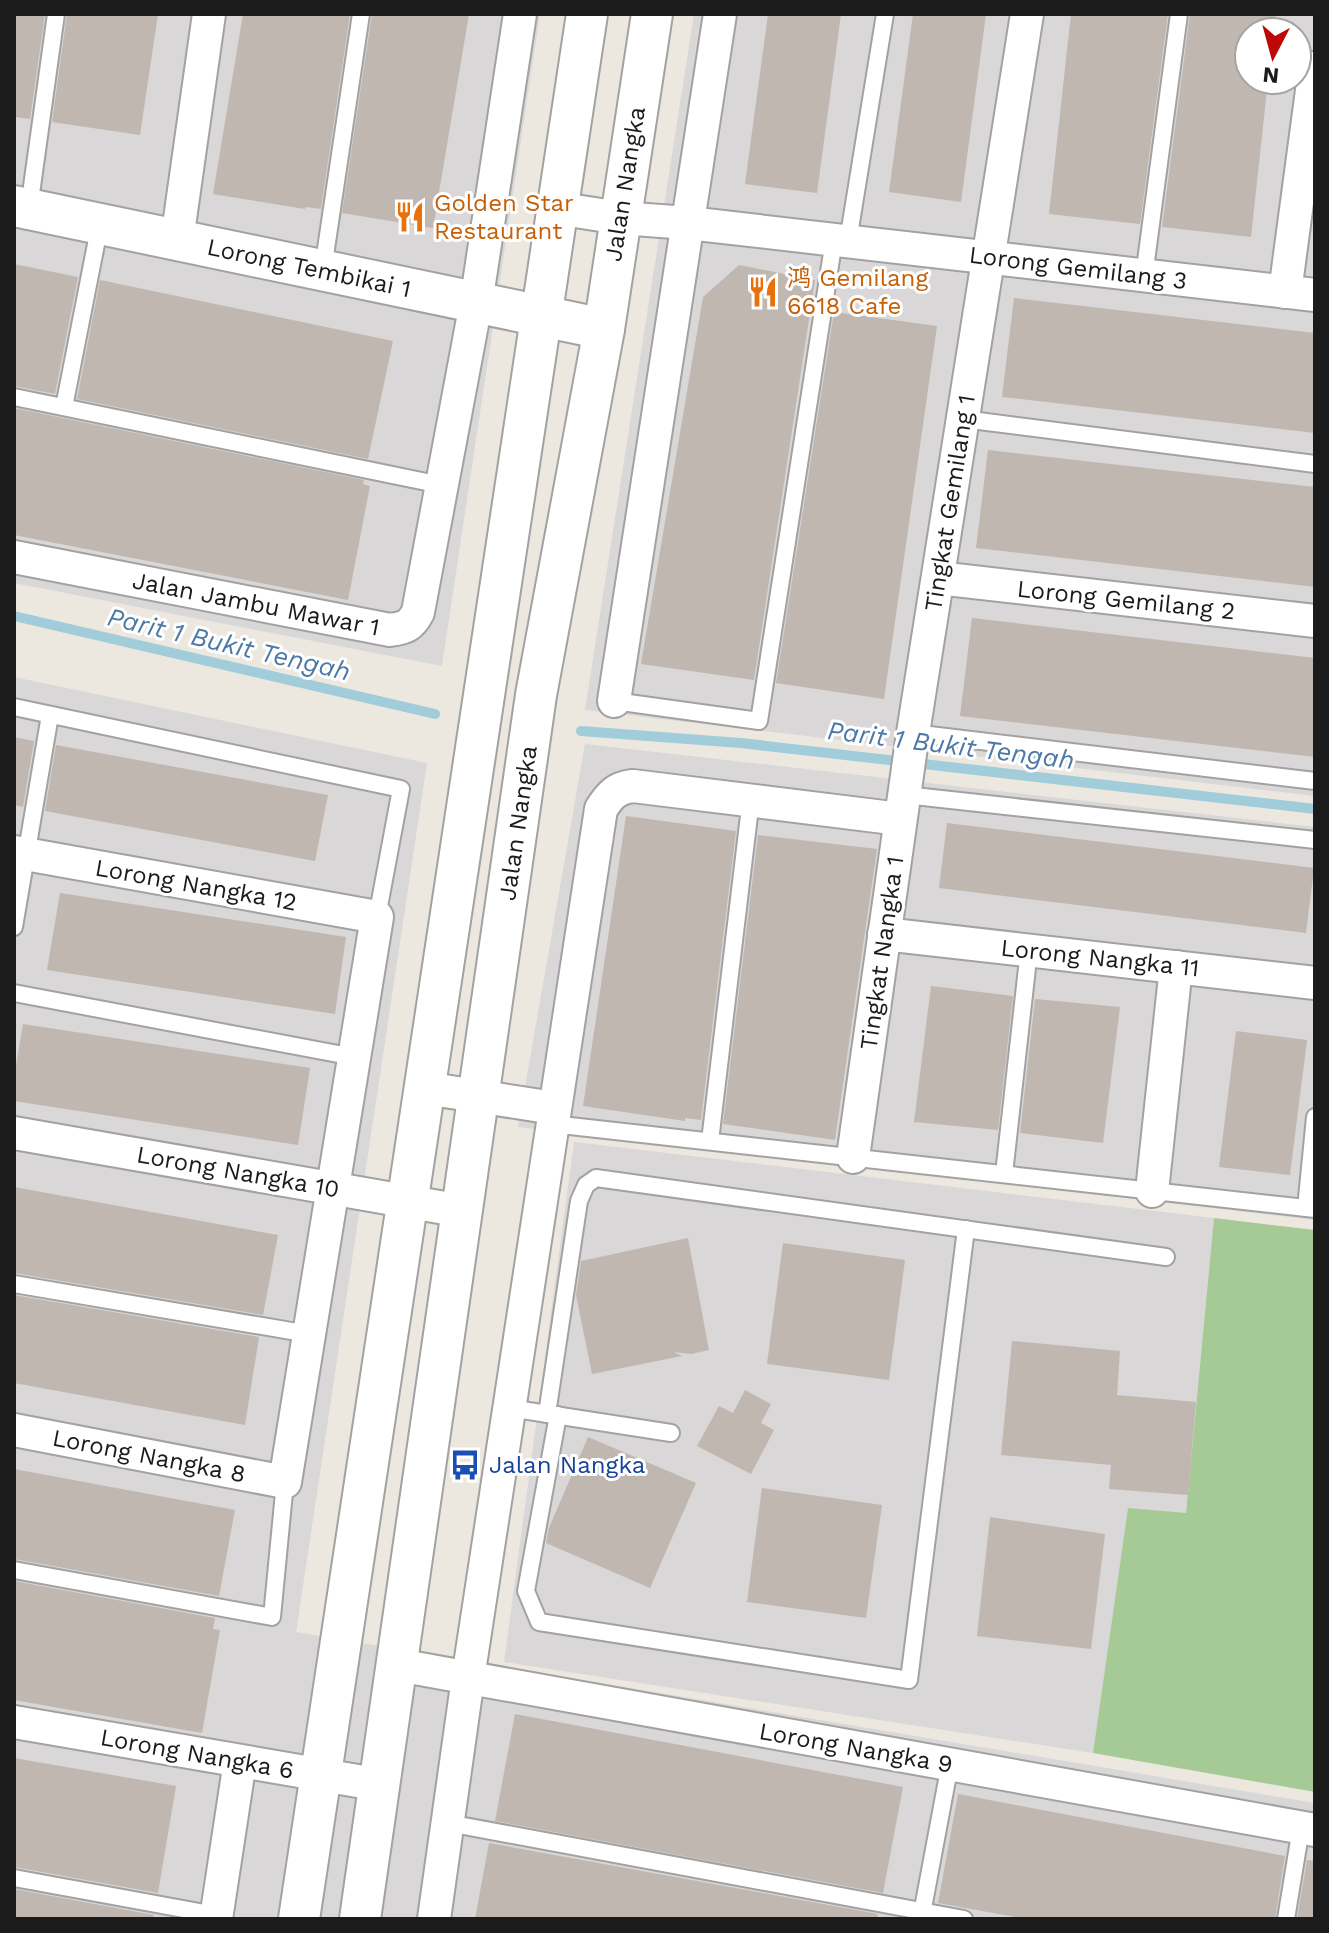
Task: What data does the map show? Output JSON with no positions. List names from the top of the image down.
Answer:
{
  "streets": {
    "street": [
      "Jalan Nangka",
      "Lorong Tembikai 1",
      "Lorong Gemilang 3",
      "Tingkat Gemilang 1",
      "Lorong Gemilang 2",
      "Jalan Jambu Mawar 1",
      "Lorong Nangka 12",
      "Tingkat Nangka 1",
      "Lorong Nangka 11",
      "Lorong Nangka 10",
      "Lorong Nangka 8",
      "Lorong Nangka 9",
      "Lorong Nangka 6"
    ]
  },
  "crossings": [
    ["Jalan Nangka", "Lorong Tembikai 1"],
    ["Jalan Nangka", "Lorong Gemilang 3"],
    ["Jalan Nangka", "Lorong Nangka 10"],
    ["Jalan Nangka", "Lorong Nangka 9"],
    ["Jalan Nangka", "Lorong Nangka 6"],
    ["Lorong Tembikai 1", "Jalan Jambu Mawar 1"],
    ["Lorong Gemilang 3", "Tingkat Gemilang 1"],
    ["Tingkat Gemilang 1", "Lorong Gemilang 2"],
    ["Tingkat Gemilang 1", "Tingkat Nangka 1"],
    ["Tingkat Nangka 1", "Lorong Nangka 11"]
  ],
  "water": ["Parit 1 Bukit Tengah"],
  "places": {
    "restaurant": ["Golden Star Restaurant", "鸿 Gemilang 6618 Cafe"],
    "bus stop": ["Jalan Nangka"]
  },
  "north": "bottom"
}
